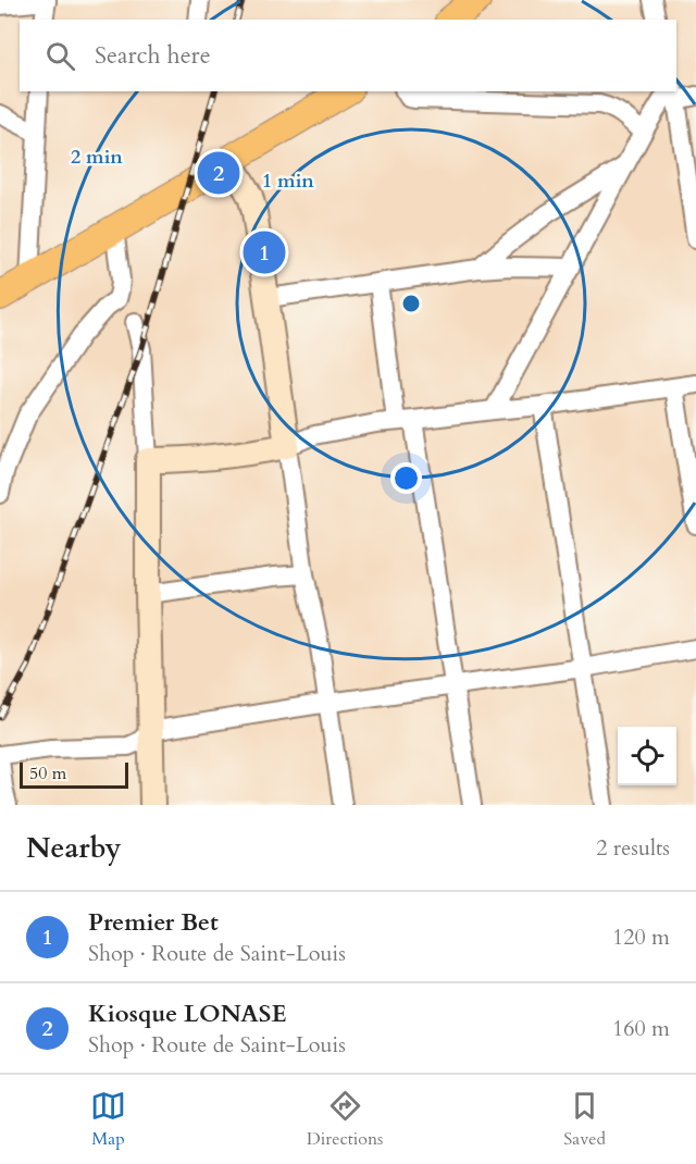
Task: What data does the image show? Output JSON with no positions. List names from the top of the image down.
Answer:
{
  "scale_bar": "50 m",
  "page": {
    "search": "Search here",
    "pins": ["2", "1"],
    "scale": "50 m",
    "heading": ["Nearby", "2 results"],
    "list": [
      {
        "mark": "1",
        "name": "Premier Bet",
        "note": "Shop · Route de Saint-Louis",
        "value": "120 m"
      },
      {
        "mark": "2",
        "name": "Kiosque LONASE",
        "note": "Shop · Route de Saint-Louis",
        "value": "160 m"
      }
    ],
    "nav": ["Map", "Directions", "Saved"]
  },
  "rings": ["2 min", "1 min"]
}
